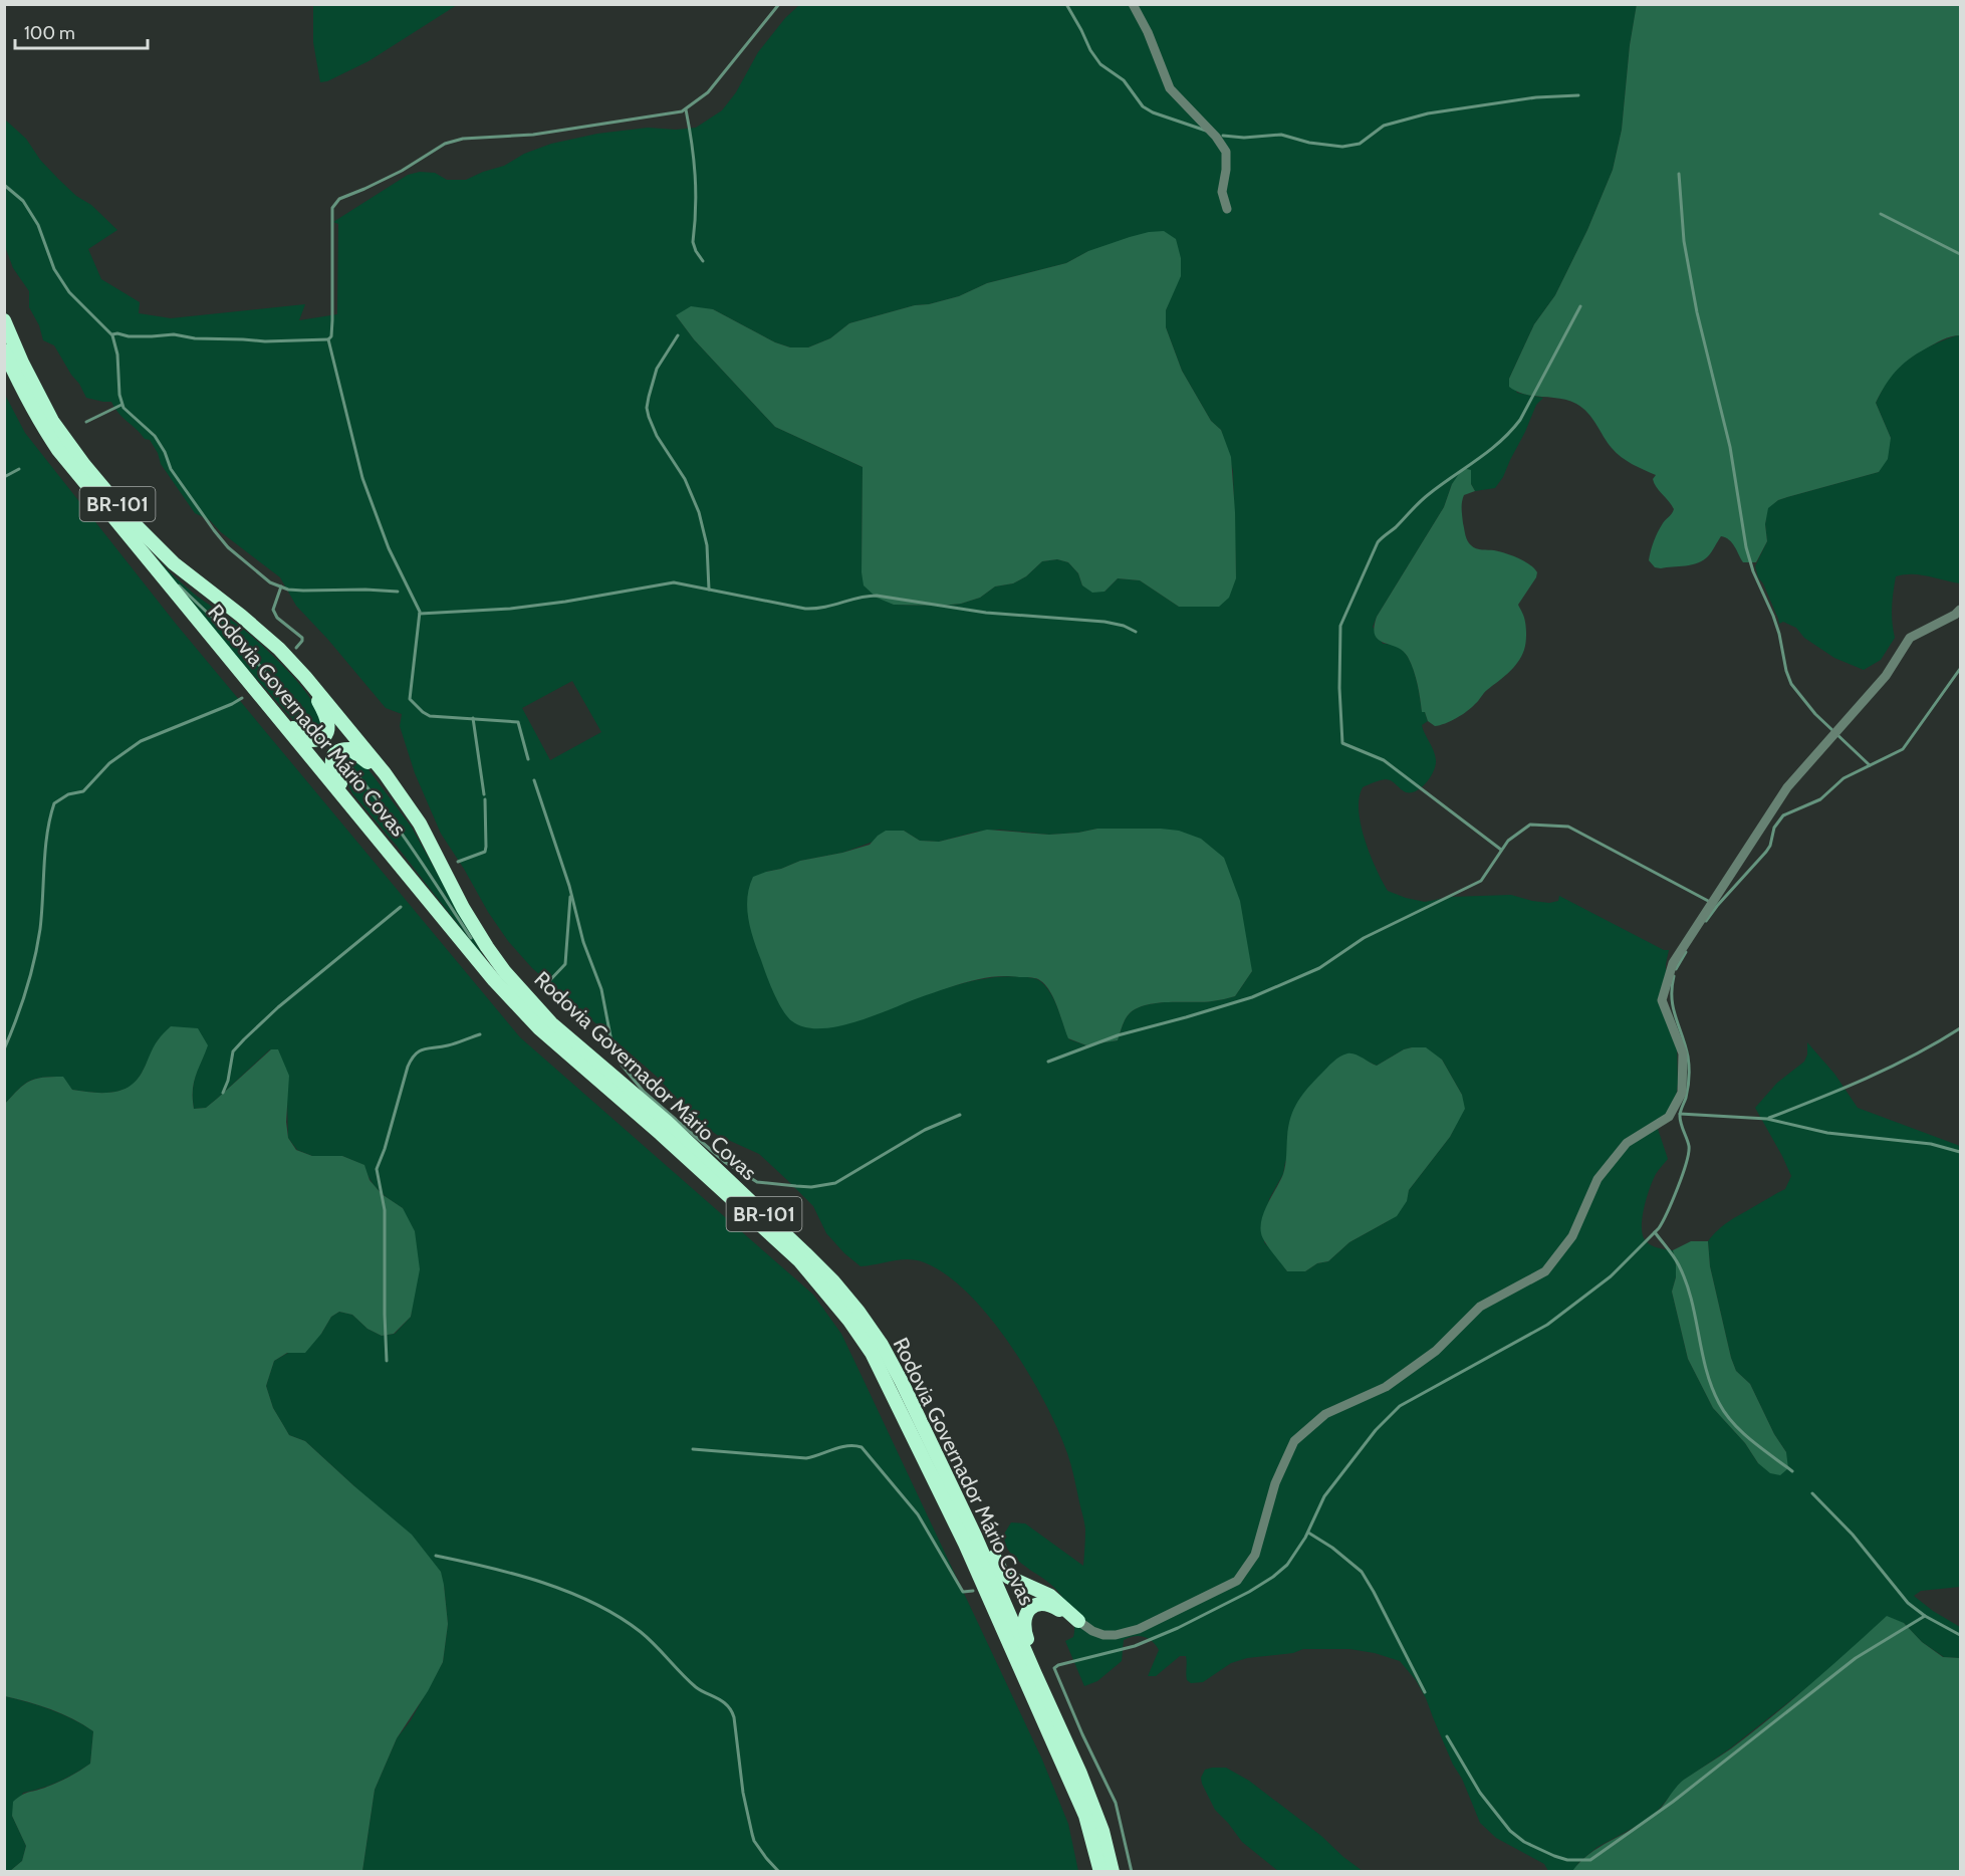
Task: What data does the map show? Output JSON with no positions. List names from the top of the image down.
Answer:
{
  "streets": {
    "highway": ["BR-101", "Rodovia Governador Mário Covas"]
  },
  "scale_bar": "100 m"
}
